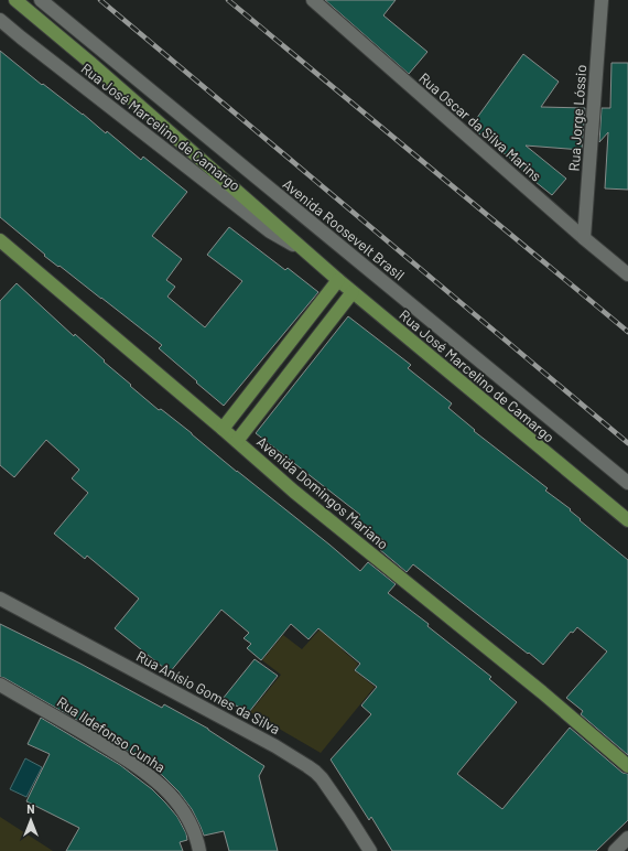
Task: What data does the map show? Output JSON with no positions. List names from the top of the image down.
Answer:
{
  "streets": {
    "main road": ["Rua José Marcelino de Camargo", "Avenida Domingos Mariano"],
    "street": [
      "Rua Jorge Lóssio",
      "Rua Oscar da Silva Marins",
      "Avenida Roosevelt Brasil",
      "Rua Anísio Gomes da Silva",
      "Rua Ildefonso Cunha"
    ]
  },
  "crossings": [
    ["Rua Jorge Lóssio", "Rua Oscar da Silva Marins"]
  ],
  "north": "top"
}
